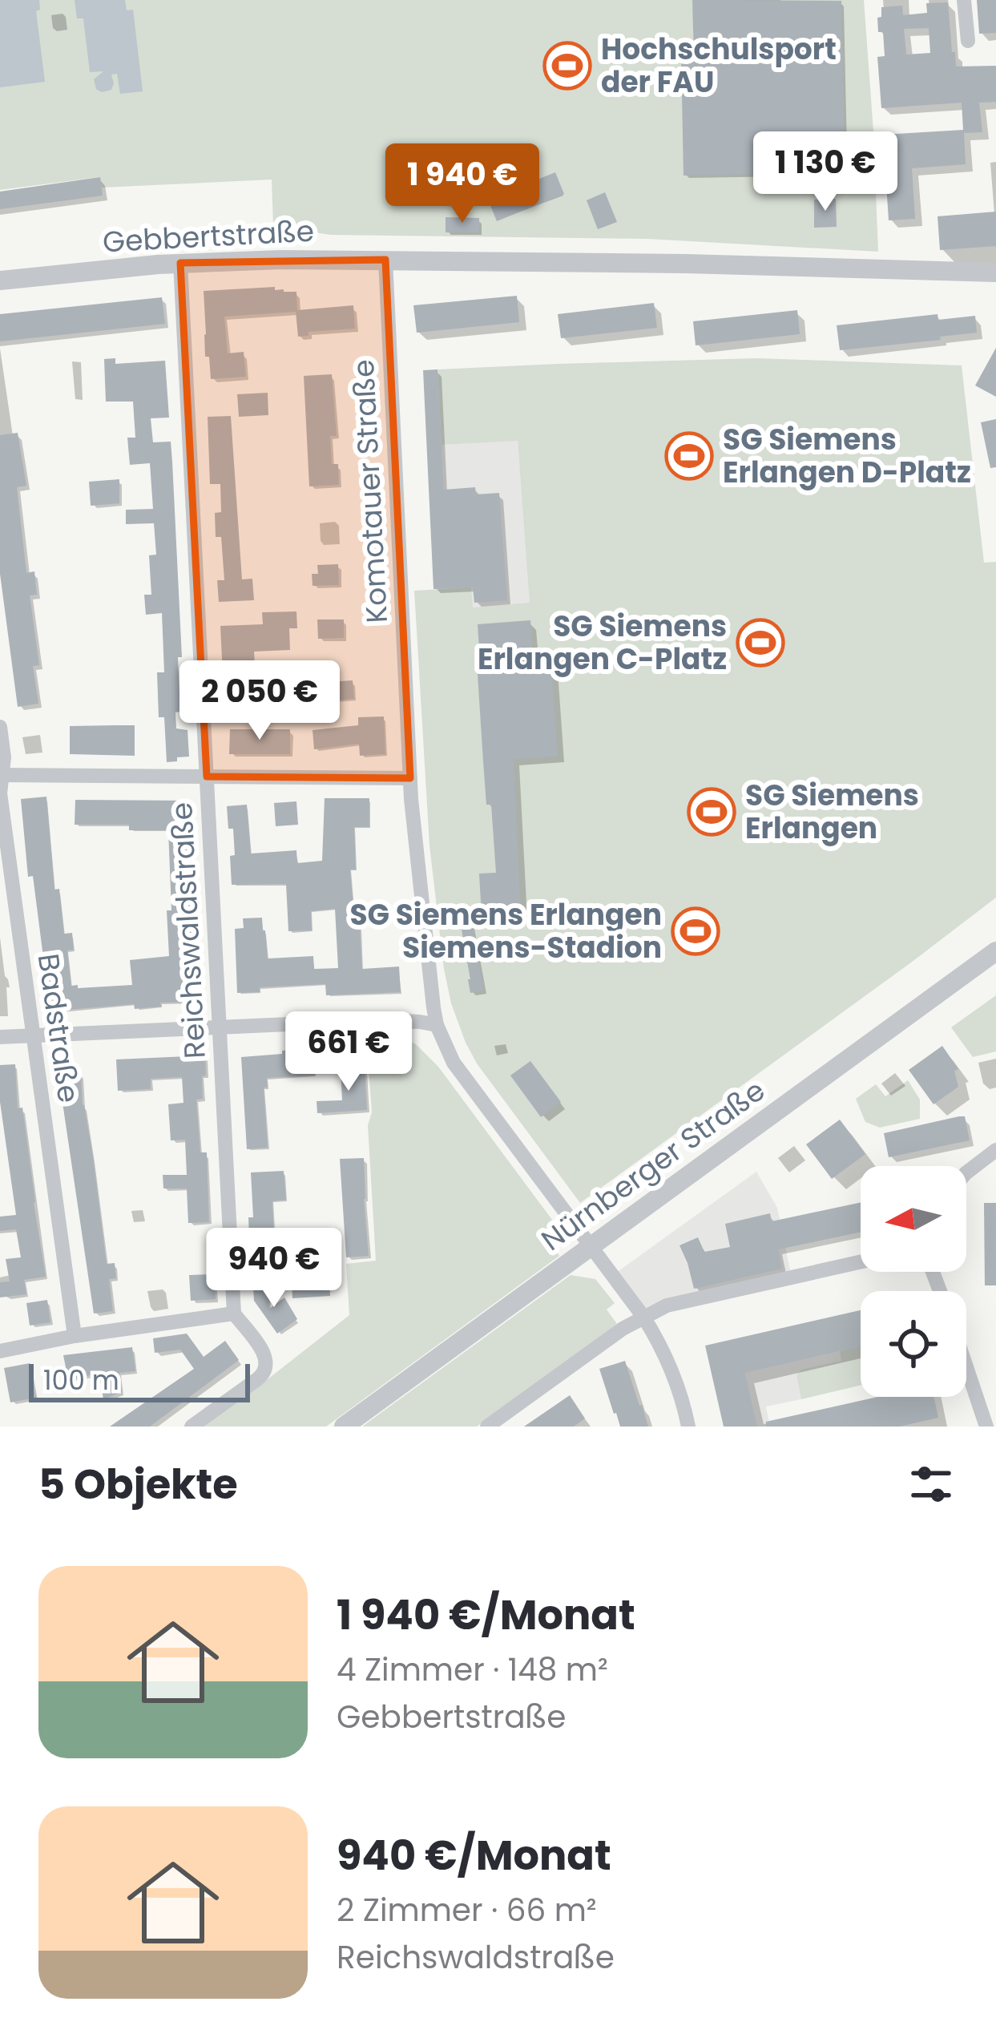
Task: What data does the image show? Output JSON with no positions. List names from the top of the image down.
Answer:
{
  "streets": {
    "street": [
      "Gebbertstraße",
      "Komotauer Straße",
      "Reichswaldstraße",
      "Badstraße",
      "Nürnberger Straße"
    ]
  },
  "crossings": [
    ["Gebbertstraße", "Komotauer Straße"],
    ["Gebbertstraße", "Reichswaldstraße"],
    ["Komotauer Straße", "Nürnberger Straße"]
  ],
  "places": {
    "sports": [
      "Hochschulsport der FAU",
      "SG Siemens Erlangen D-Platz",
      "SG Siemens Erlangen C-Platz",
      "SG Siemens Erlangen",
      "SG Siemens Erlangen Siemens-Stadion"
    ]
  },
  "scale_bar": "100 m",
  "north": "left",
  "page": {
    "price": [
      "1 130 €",
      "1 940 €",
      "2 050 €",
      "661 €",
      "940 €"
    ],
    "scale": "100 m",
    "heading": "5 Objekte",
    "list": [
      {
        "name": "1 940 €/Monat",
        "note": "4 Zimmer · 148 m² · Gebbertstraße"
      },
      {
        "name": "940 €/Monat",
        "note": "2 Zimmer · 66 m² · Reichswaldstraße"
      }
    ]
  }
}
